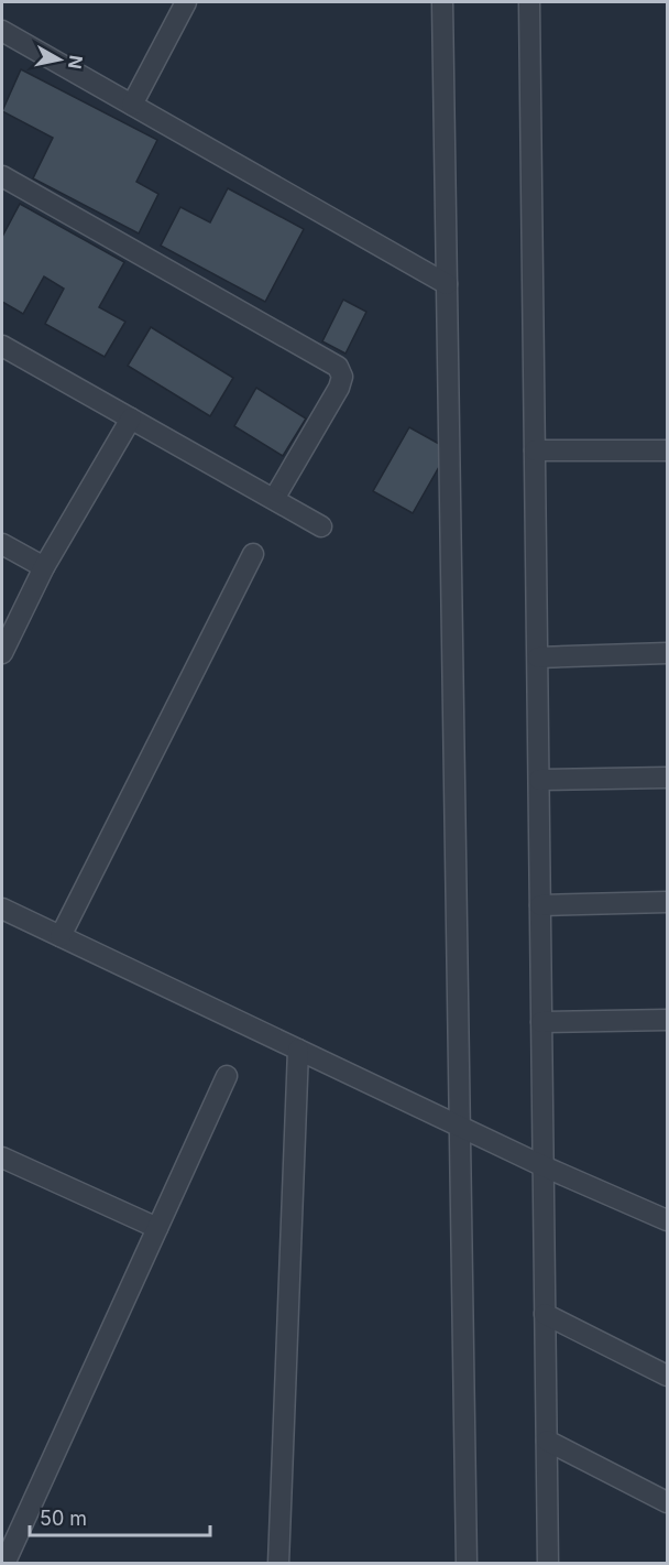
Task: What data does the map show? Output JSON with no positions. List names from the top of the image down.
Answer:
{
  "scale_bar": "50 m",
  "north": "right"
}
